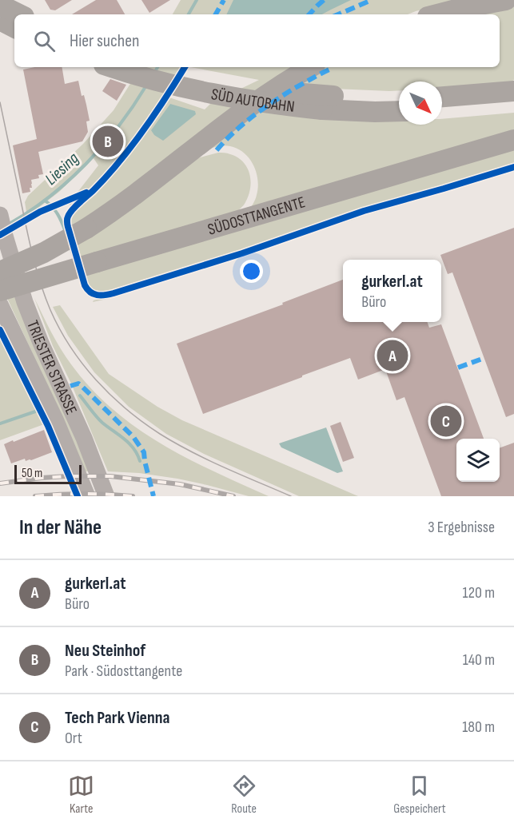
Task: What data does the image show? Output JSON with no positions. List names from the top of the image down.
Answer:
{
  "streets": {
    "highway": ["SÜD AUTOBAHN", "SÜDOSTTANGENTE"],
    "main road": ["TRIESTER STRASSE"]
  },
  "water": ["Liesing"],
  "scale_bar": "50 m",
  "north": "bottom right",
  "page": {
    "search": "Hier suchen",
    "pins": ["B", "A", "C"],
    "popup": ["gurkerl.at", "Büro"],
    "scale": "50 m",
    "heading": ["In der Nähe", "3 Ergebnisse"],
    "list": [
      {
        "mark": "A",
        "name": "gurkerl.at",
        "note": "Büro",
        "value": "120 m"
      },
      {
        "mark": "B",
        "name": "Neu Steinhof",
        "note": "Park · Südosttangente",
        "value": "140 m"
      },
      {
        "mark": "C",
        "name": "Tech Park Vienna",
        "note": "Ort",
        "value": "180 m"
      }
    ],
    "nav": ["Karte", "Route", "Gespeichert"]
  }
}
